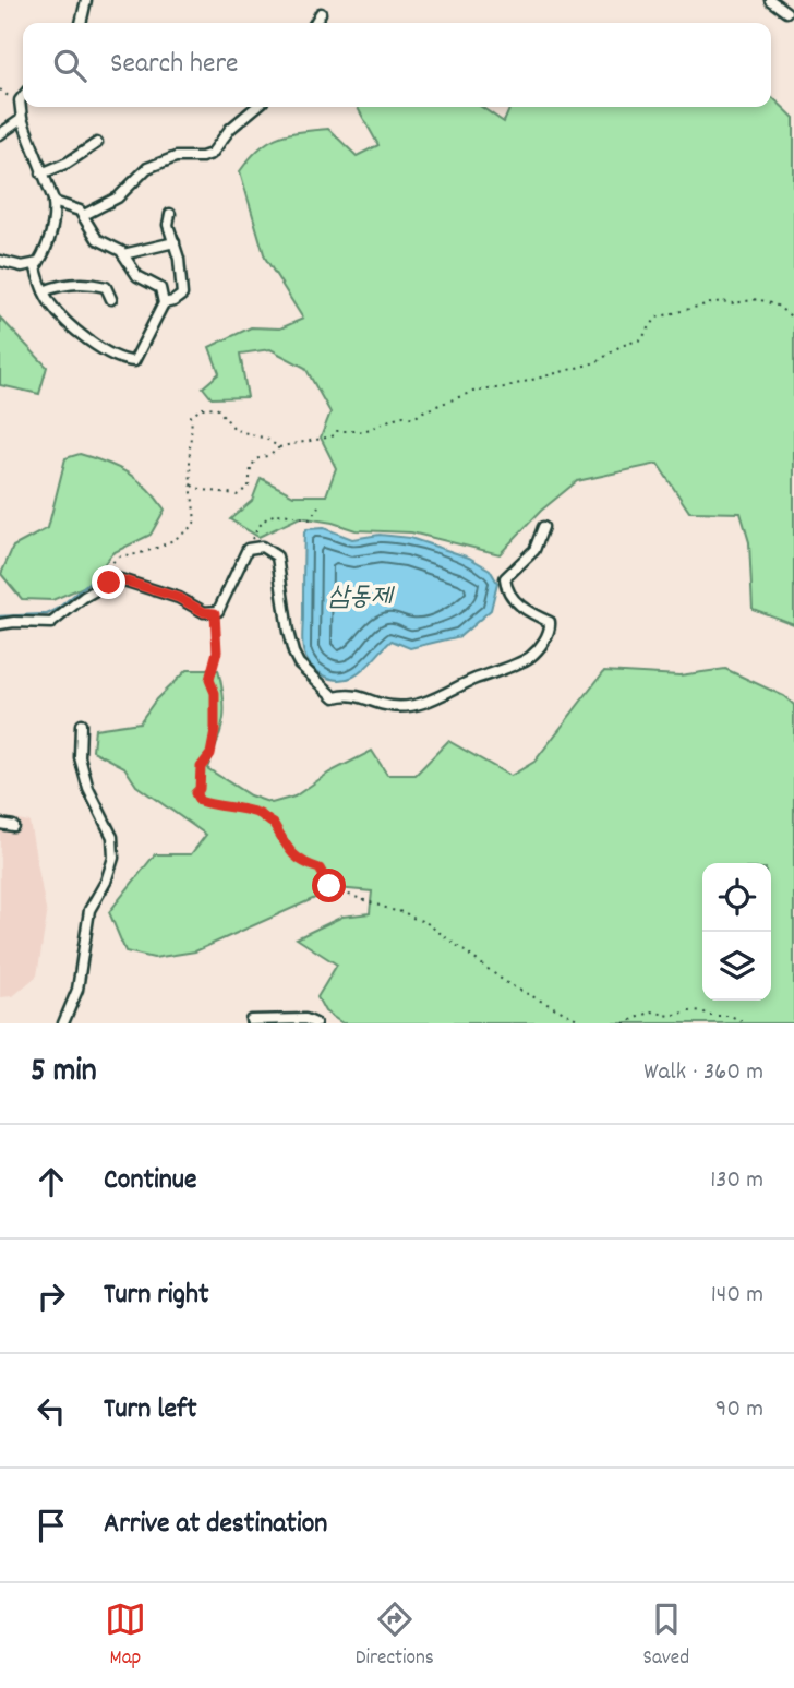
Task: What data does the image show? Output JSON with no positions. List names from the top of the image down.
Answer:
{
  "water": ["삼동제"],
  "page": {
    "search": "Search here",
    "heading": ["5 min", "Walk · 360 m"],
    "list": [
      ["Continue", "130 m"],
      ["Turn right", "140 m"],
      ["Turn left", "90 m"],
      "Arrive at destination"
    ],
    "nav": ["Map", "Directions", "Saved"]
  }
}
